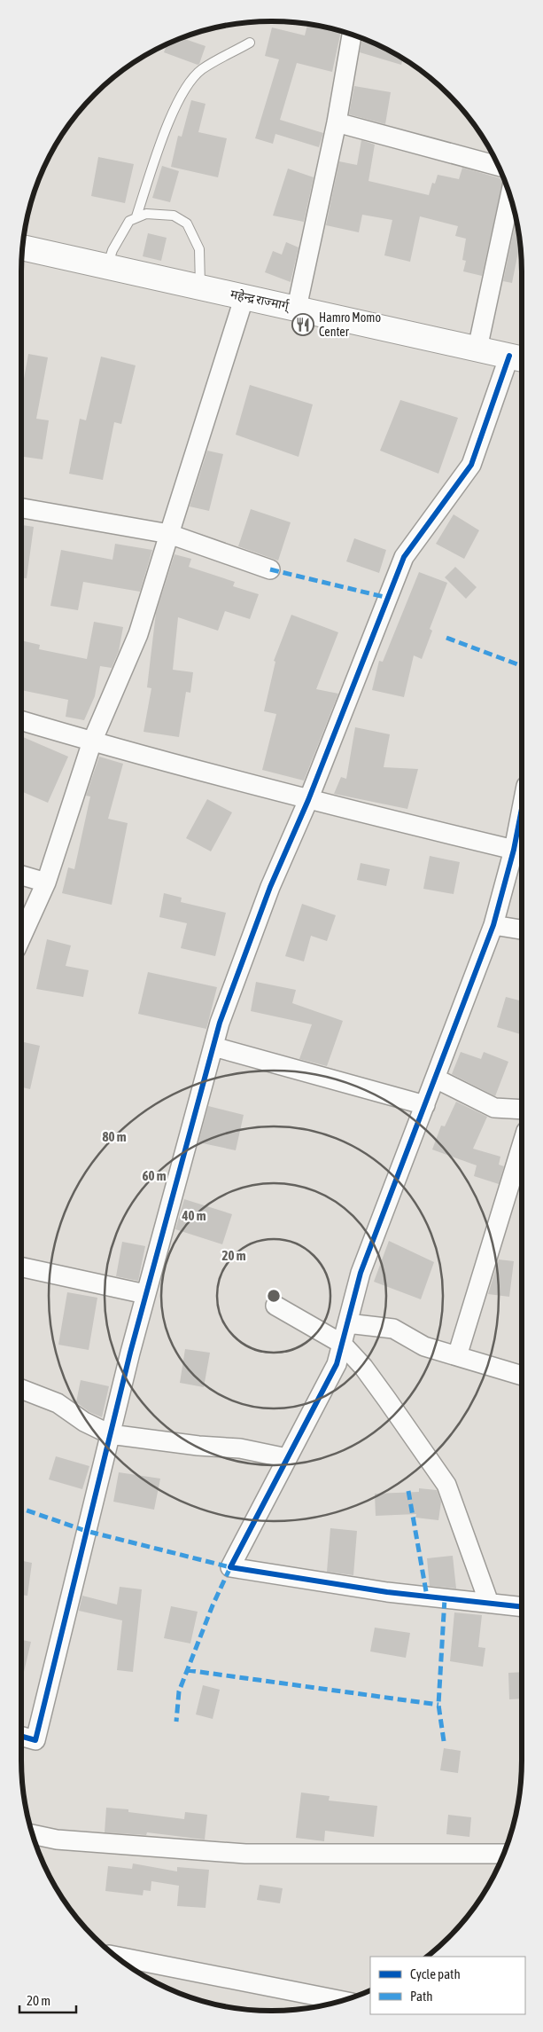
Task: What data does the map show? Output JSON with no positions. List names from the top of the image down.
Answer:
{
  "streets": {
    "highway": ["महेन्द्र राज्मार्ग्"]
  },
  "places": {
    "restaurant": ["Hamro Momo Center"]
  },
  "legend": ["Cycle path", "Path"],
  "scale_bar": "20 m",
  "rings": [
    "80 m",
    "60 m",
    "40 m",
    "20 m"
  ]
}
